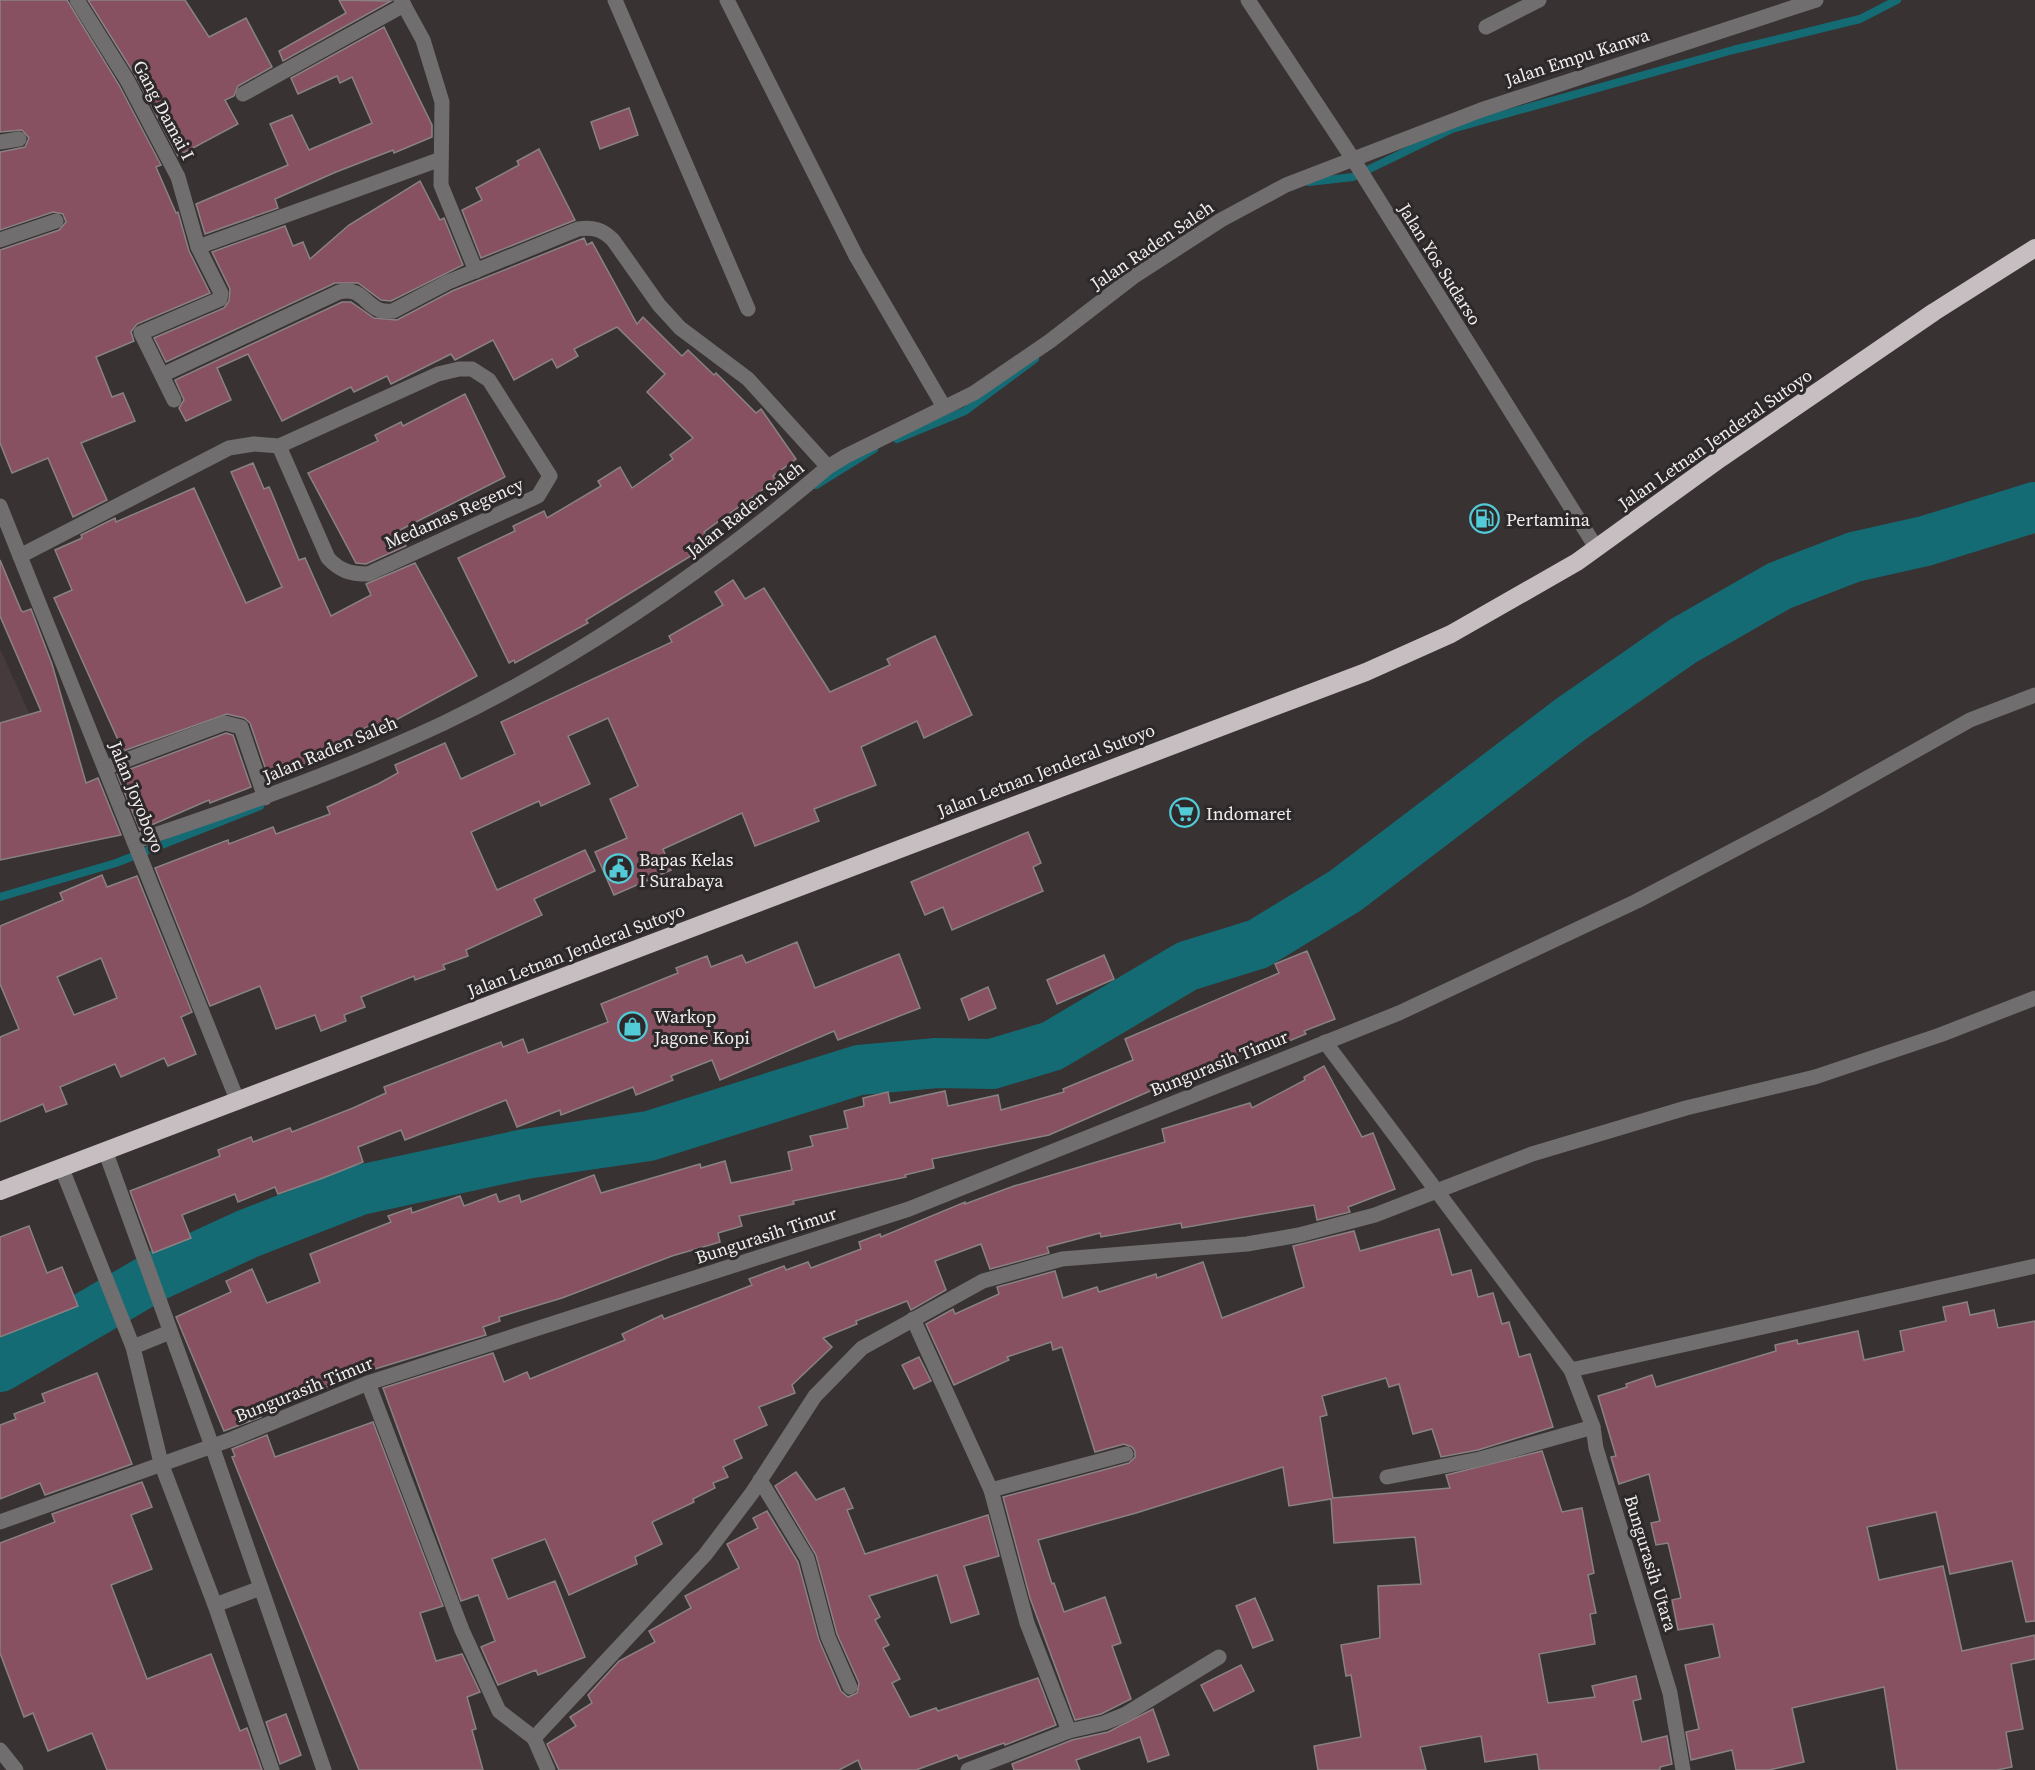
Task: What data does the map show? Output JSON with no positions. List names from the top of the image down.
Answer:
{
  "streets": {
    "highway": ["Jalan Letnan Jenderal Sutoyo"],
    "street": [
      "Jalan Empu Kanwa",
      "Gang Damai I",
      "Jalan Raden Saleh",
      "Jalan Yos Sudarso",
      "Medamas Regency",
      "Jalan Joyoboyo",
      "Bungurasih Timur",
      "Bungurasih Utara"
    ]
  },
  "crossings": [
    ["Jalan Empu Kanwa", "Jalan Raden Saleh"],
    ["Jalan Empu Kanwa", "Jalan Yos Sudarso"],
    ["Jalan Raden Saleh", "Jalan Yos Sudarso"],
    ["Jalan Raden Saleh", "Jalan Joyoboyo"],
    ["Jalan Yos Sudarso", "Jalan Letnan Jenderal Sutoyo"],
    ["Jalan Letnan Jenderal Sutoyo", "Jalan Joyoboyo"],
    ["Medamas Regency", "Jalan Joyoboyo"],
    ["Bungurasih Timur", "Bungurasih Utara"]
  ],
  "places": {
    "fuel station": ["Pertamina"],
    "supermarket": ["Indomaret"],
    "public building": ["Bapas Kelas I Surabaya"],
    "shop": ["Warkop Jagone Kopi"]
  }
}
